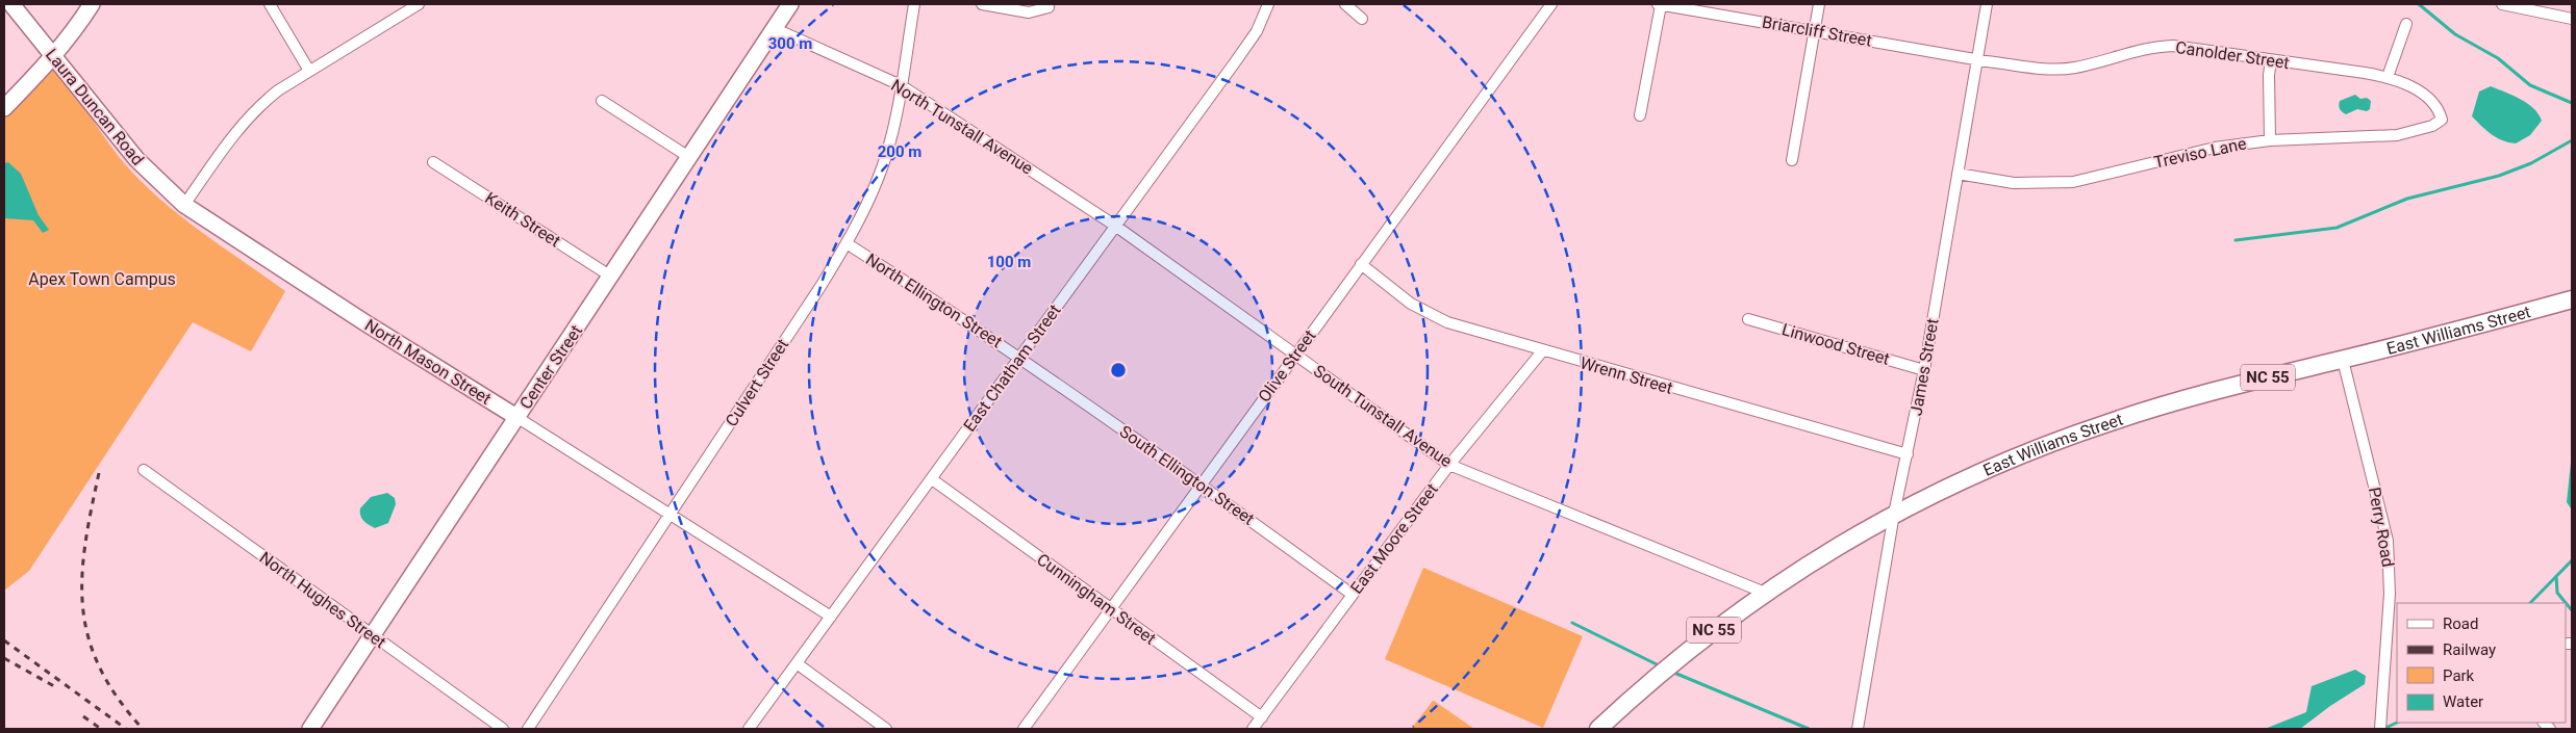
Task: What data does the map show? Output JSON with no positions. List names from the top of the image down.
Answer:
{
  "streets": {
    "main road": [
      "Laura Duncan Road",
      "East Williams Street",
      "North Mason Street",
      "Center Street",
      "NC 55"
    ],
    "street": [
      "Briarcliff Street",
      "Canolder Street",
      "North Tunstall Avenue",
      "Treviso Lane",
      "Keith Street",
      "North Ellington Street",
      "Linwood Street",
      "Olive Street",
      "James Street",
      "East Chatham Street",
      "Wrenn Street",
      "Culvert Street",
      "South Tunstall Avenue",
      "South Ellington Street",
      "Perry Road",
      "East Moore Street",
      "Cunningham Street",
      "North Hughes Street"
    ]
  },
  "crossings": [
    ["Briarcliff Street", "Canolder Street"],
    ["Briarcliff Street", "James Street"],
    ["Canolder Street", "Treviso Lane"],
    ["Canolder Street", "James Street"],
    ["Laura Duncan Road", "North Mason Street"],
    ["North Tunstall Avenue", "Center Street"],
    ["North Tunstall Avenue", "East Chatham Street"],
    ["North Tunstall Avenue", "Culvert Street"],
    ["North Tunstall Avenue", "South Tunstall Avenue"],
    ["Treviso Lane", "James Street"],
    ["Keith Street", "Center Street"],
    ["North Ellington Street", "East Chatham Street"],
    ["North Ellington Street", "Culvert Street"],
    ["North Ellington Street", "South Ellington Street"],
    ["East Williams Street", "James Street"],
    ["East Williams Street", "South Tunstall Avenue"],
    ["East Williams Street", "Perry Road"],
    ["Linwood Street", "James Street"],
    ["North Mason Street", "Center Street"],
    ["North Mason Street", "East Chatham Street"],
    ["North Mason Street", "Culvert Street"],
    ["Olive Street", "Wrenn Street"],
    ["Olive Street", "South Tunstall Avenue"],
    ["Olive Street", "South Ellington Street"],
    ["Olive Street", "Cunningham Street"],
    ["Center Street", "North Hughes Street"],
    ["James Street", "Wrenn Street"],
    ["East Chatham Street", "South Tunstall Avenue"],
    ["East Chatham Street", "South Ellington Street"],
    ["East Chatham Street", "Cunningham Street"],
    ["Wrenn Street", "East Moore Street"],
    ["South Tunstall Avenue", "East Moore Street"],
    ["South Ellington Street", "East Moore Street"],
    ["East Moore Street", "Cunningham Street"]
  ],
  "parks": ["Apex Town Campus"],
  "legend": [
    "Road",
    "Railway",
    "Park",
    "Water"
  ],
  "rings": ["300 m", "200 m", "100 m"]
}
